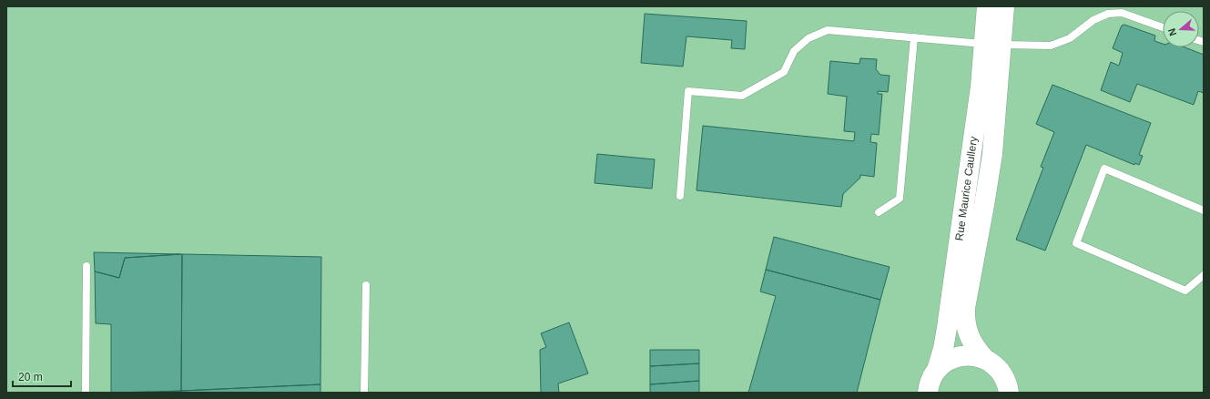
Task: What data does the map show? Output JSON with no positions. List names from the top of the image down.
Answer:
{
  "streets": {
    "street": ["Rue Maurice Caullery"]
  },
  "scale_bar": "20 m",
  "north": "left"
}
